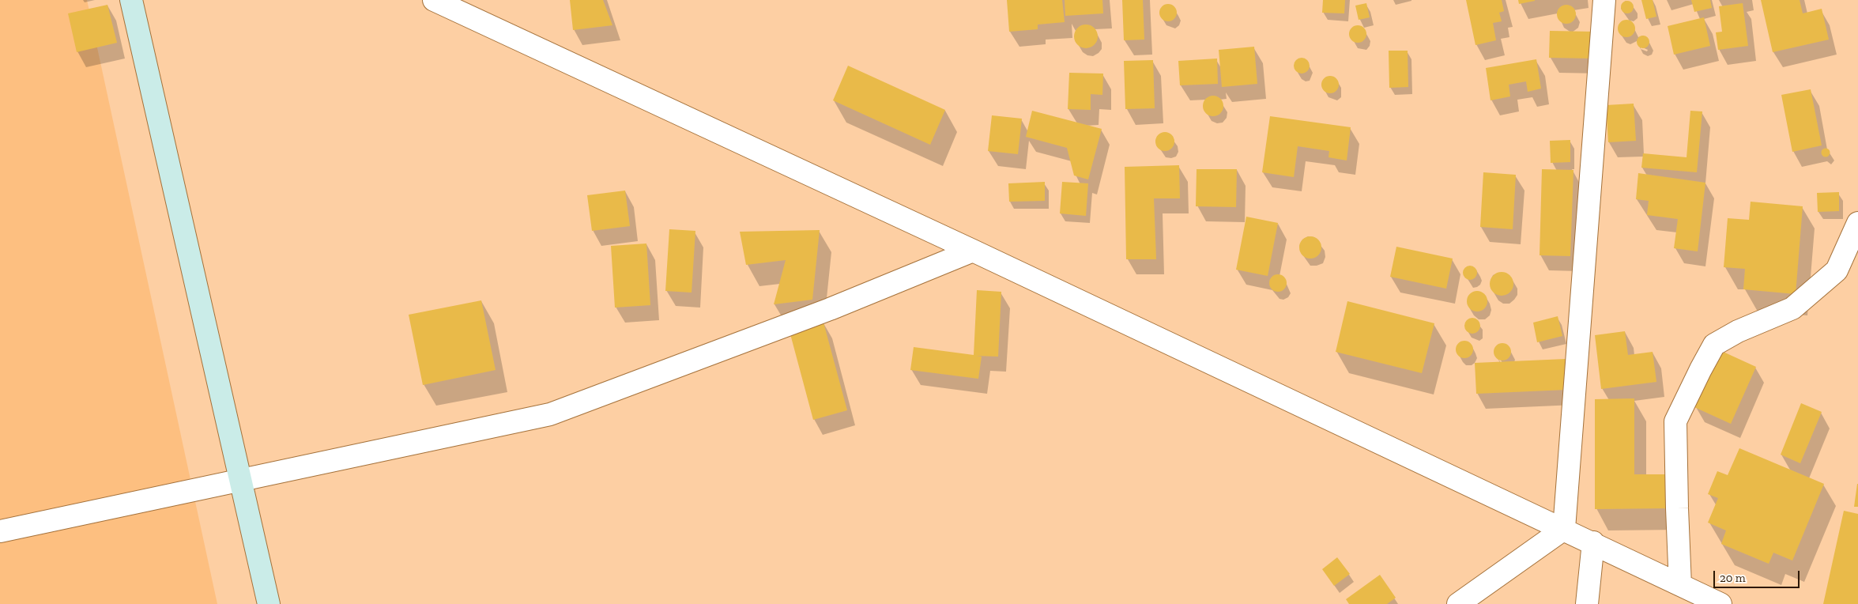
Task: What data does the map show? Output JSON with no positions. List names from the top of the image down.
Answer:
{
  "scale_bar": "20 m"
}
